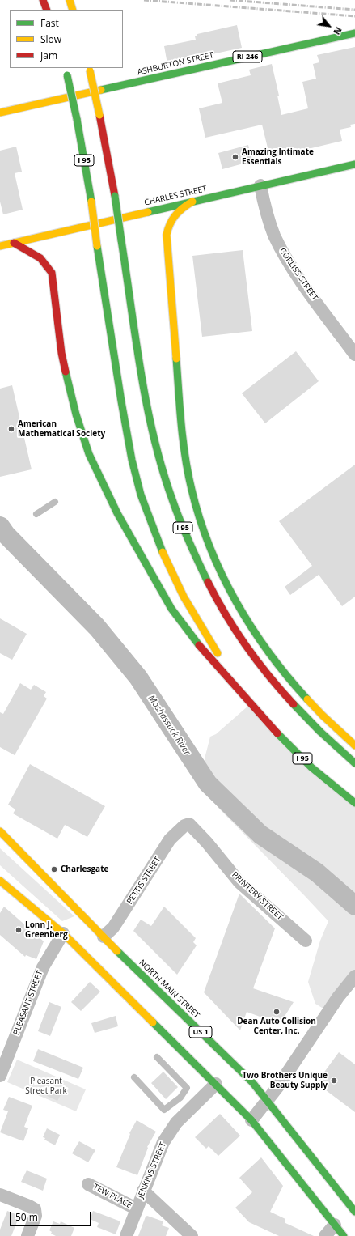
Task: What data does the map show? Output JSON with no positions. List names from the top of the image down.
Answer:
{
  "streets": {
    "main road": [
      "RI 246",
      "ASHBURTON STREET",
      "I 95",
      "CHARLES STREET",
      "NORTH MAIN STREET",
      "US 1"
    ],
    "street": [
      "CORLISS STREET",
      "PETTIS STREET",
      "PRINTERY STREET",
      "PLEASANT STREET",
      "JENKINS STREET",
      "TEW PLACE"
    ]
  },
  "crossings": [
    ["CHARLES STREET", "CORLISS STREET"],
    ["PETTIS STREET", "PRINTERY STREET"],
    ["PETTIS STREET", "NORTH MAIN STREET"],
    ["JENKINS STREET", "TEW PLACE"]
  ],
  "water": ["Moshassuck River"],
  "parks": ["Pleasant Street Park"],
  "places": [
    "Amazing Intimate Essentials",
    "American Mathematical Society",
    "Charlesgate",
    "Lonn J. Greenberg",
    "Dean Auto Collision Center, Inc.",
    "Two Brothers Unique Beauty Supply"
  ],
  "legend": ["Fast", "Slow", "Jam"],
  "scale_bar": "50 m",
  "north": "bottom right"
}
